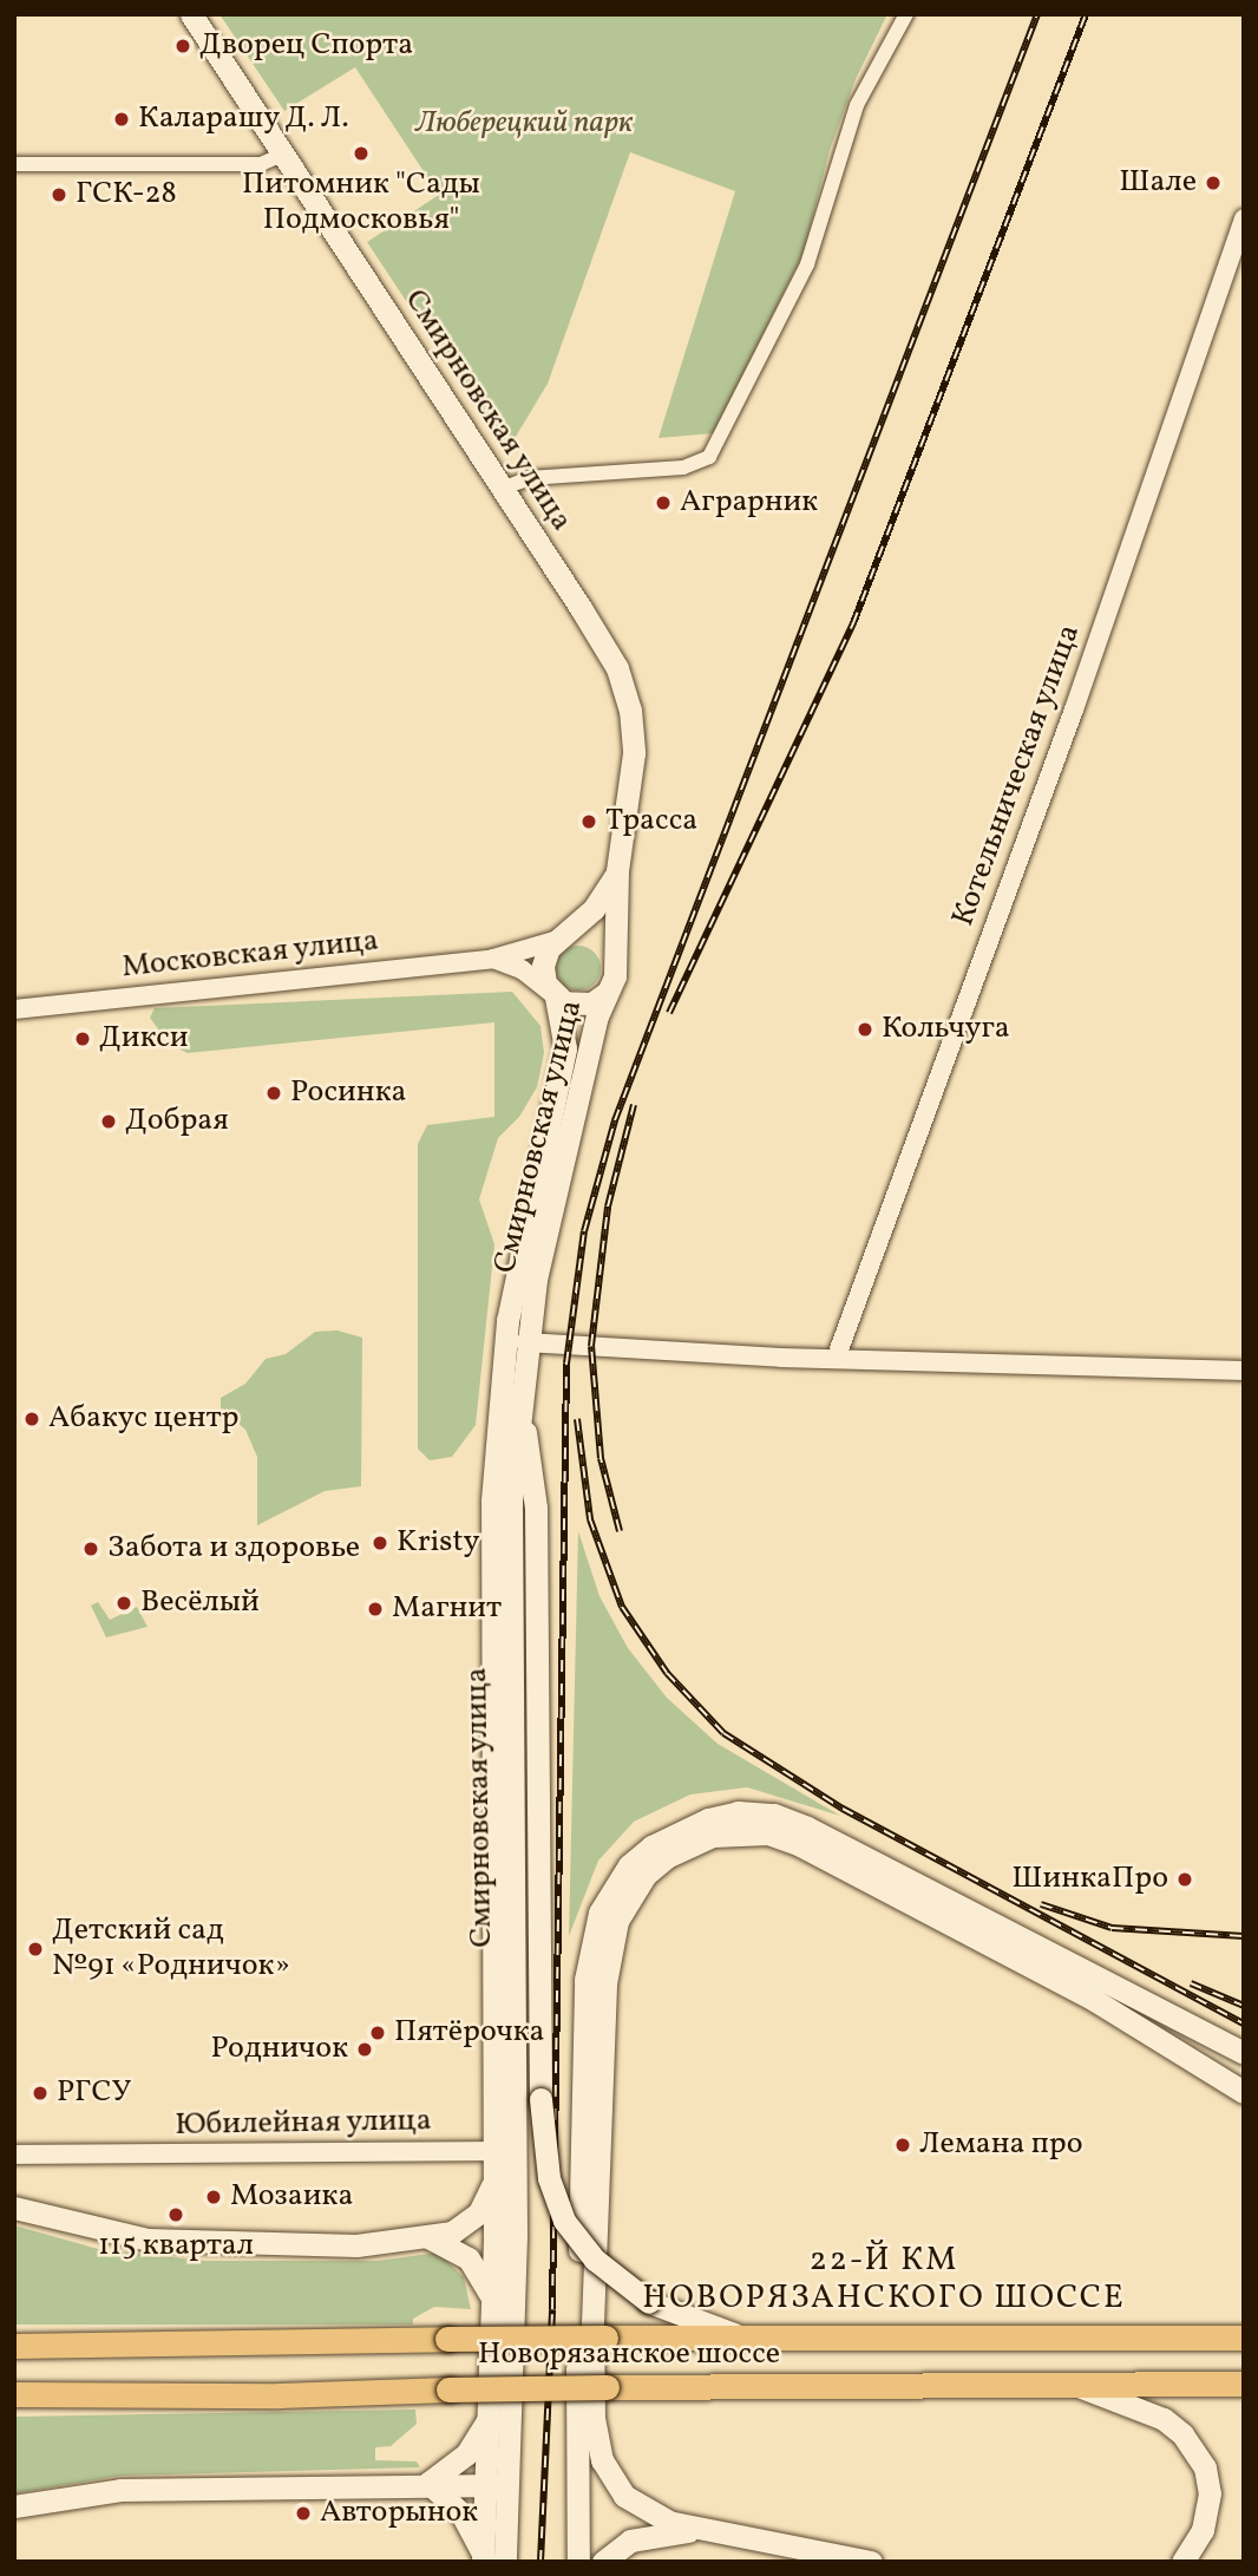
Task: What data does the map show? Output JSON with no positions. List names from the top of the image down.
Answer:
{
  "streets": {
    "highway": ["Новорязанское шоссе"],
    "main road": ["Смирновская улица"],
    "street": ["Котельническая улица", "Московская улица", "Юбилейная улица"]
  },
  "crossings": [
    ["Смирновская улица", "Московская улица"],
    ["Смирновская улица", "Юбилейная улица"]
  ],
  "districts": ["22-Й КМ НОВОРЯЗАНСКОГО ШОССЕ"],
  "parks": ["Люберецкий парк"],
  "places": [
    "Дворец Спорта",
    "Каларашу Д. Л.",
    "Питомник \"Сады Подмосковья\"",
    "Шале",
    "ГСК-28",
    "Аграрник",
    "Трасса",
    "Кольчуга",
    "Дикси",
    "Росинка",
    "Добрая",
    "Абакус центр",
    "Kristy",
    "Забота и здоровье",
    "Весёлый",
    "Магнит",
    "ШинкаПро",
    "Детский сад №91 «Родничок»",
    "Пятёрочка",
    "Родничок",
    "РГСУ",
    "Лемана про",
    "Мозаика",
    "115 квартал",
    "Авторынок"
  ]
}
